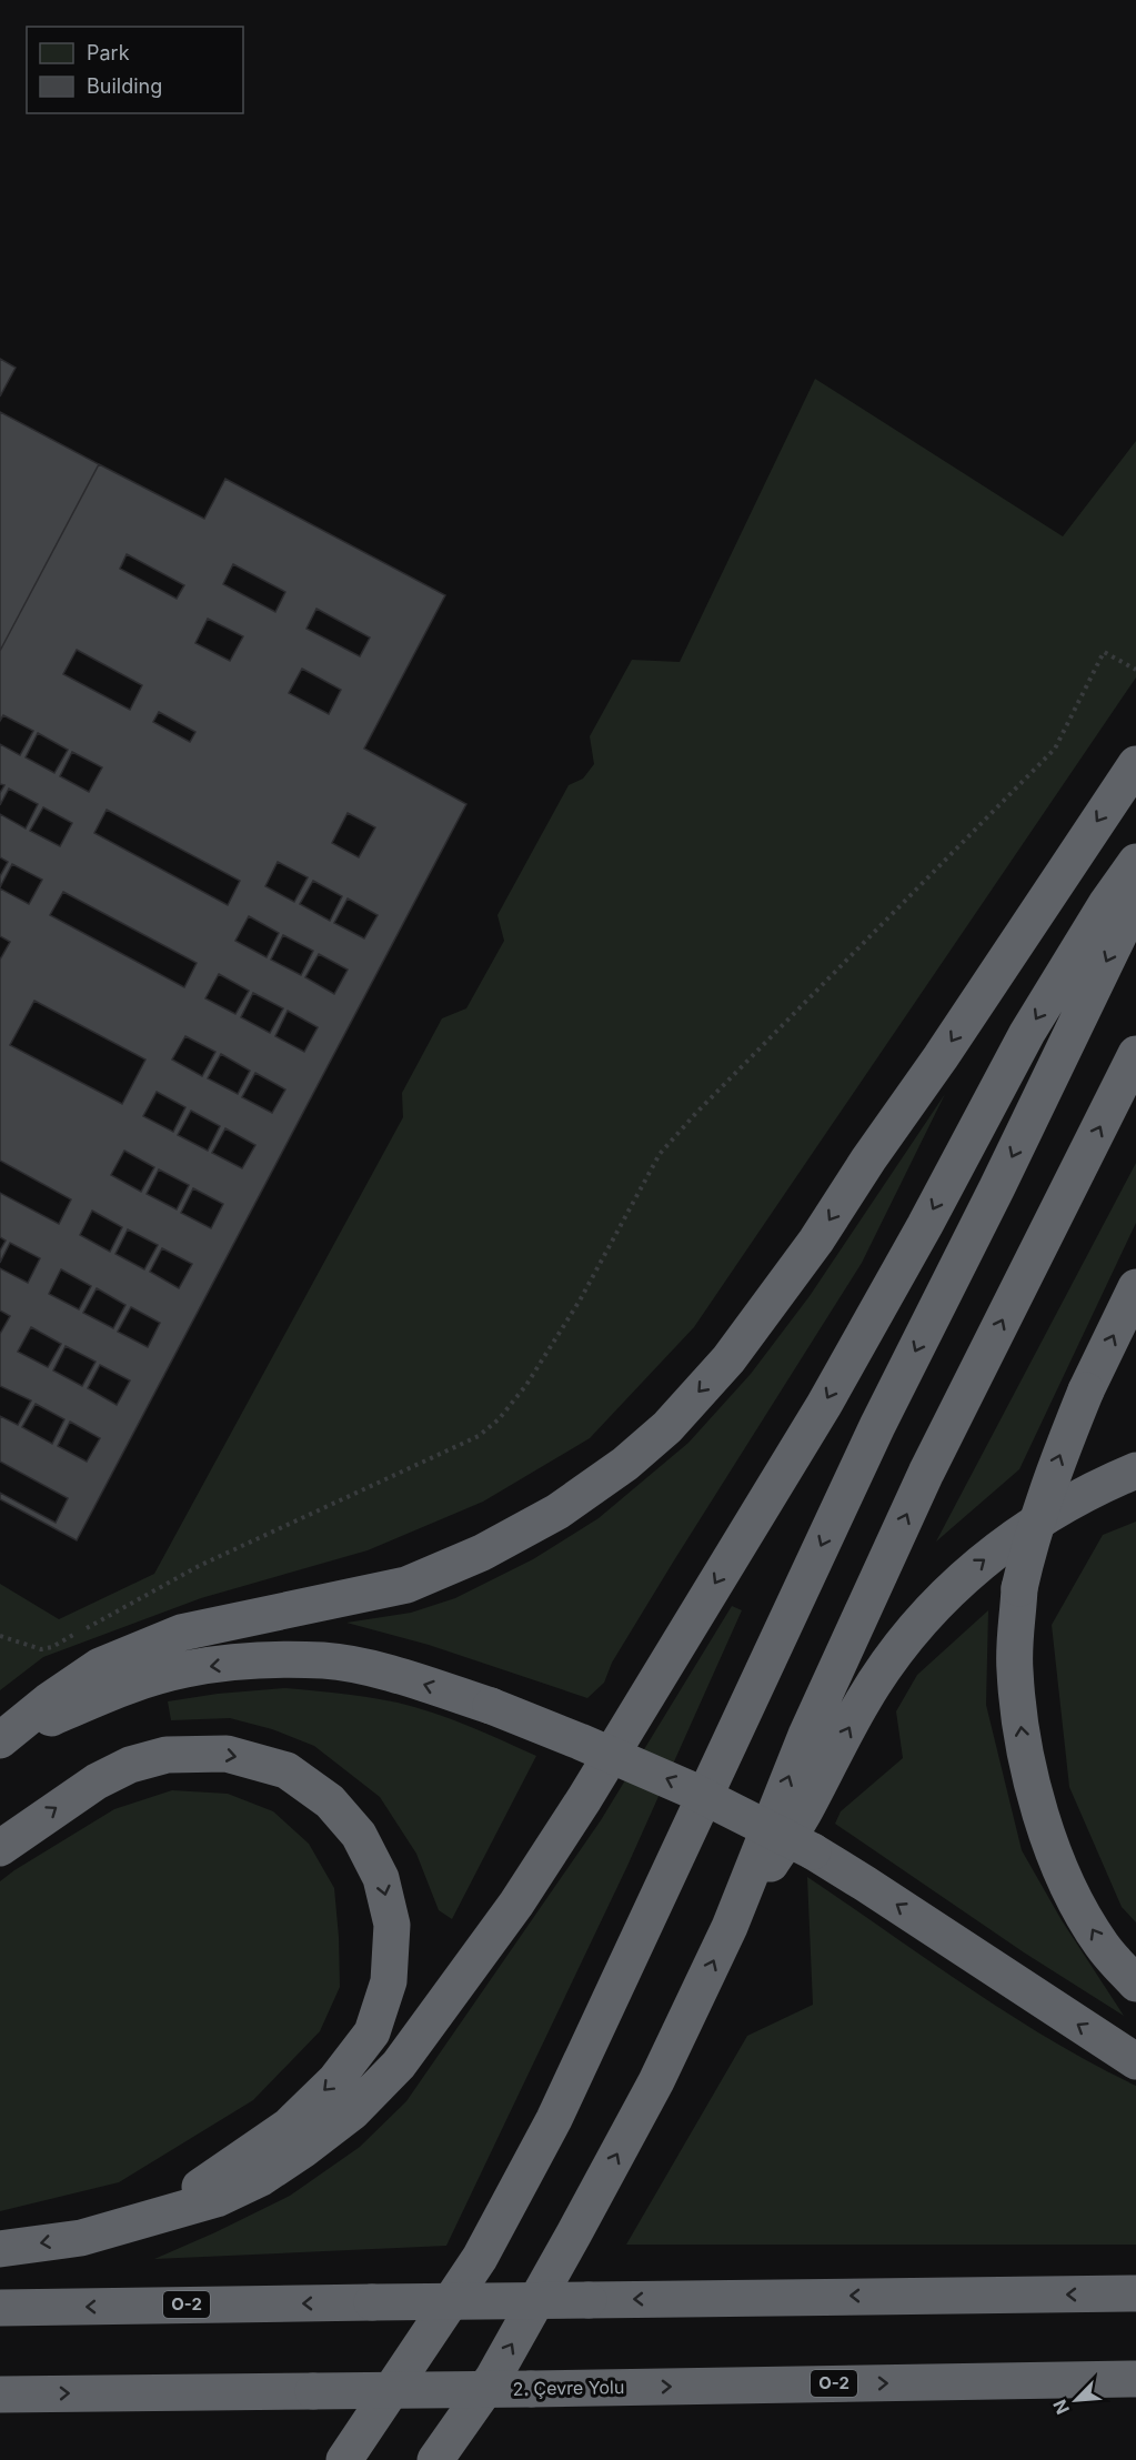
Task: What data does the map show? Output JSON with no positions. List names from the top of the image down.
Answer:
{
  "streets": {
    "highway": ["O-2", "2. Çevre Yolu"]
  },
  "legend": ["Park", "Building"],
  "north": "bottom left"
}
